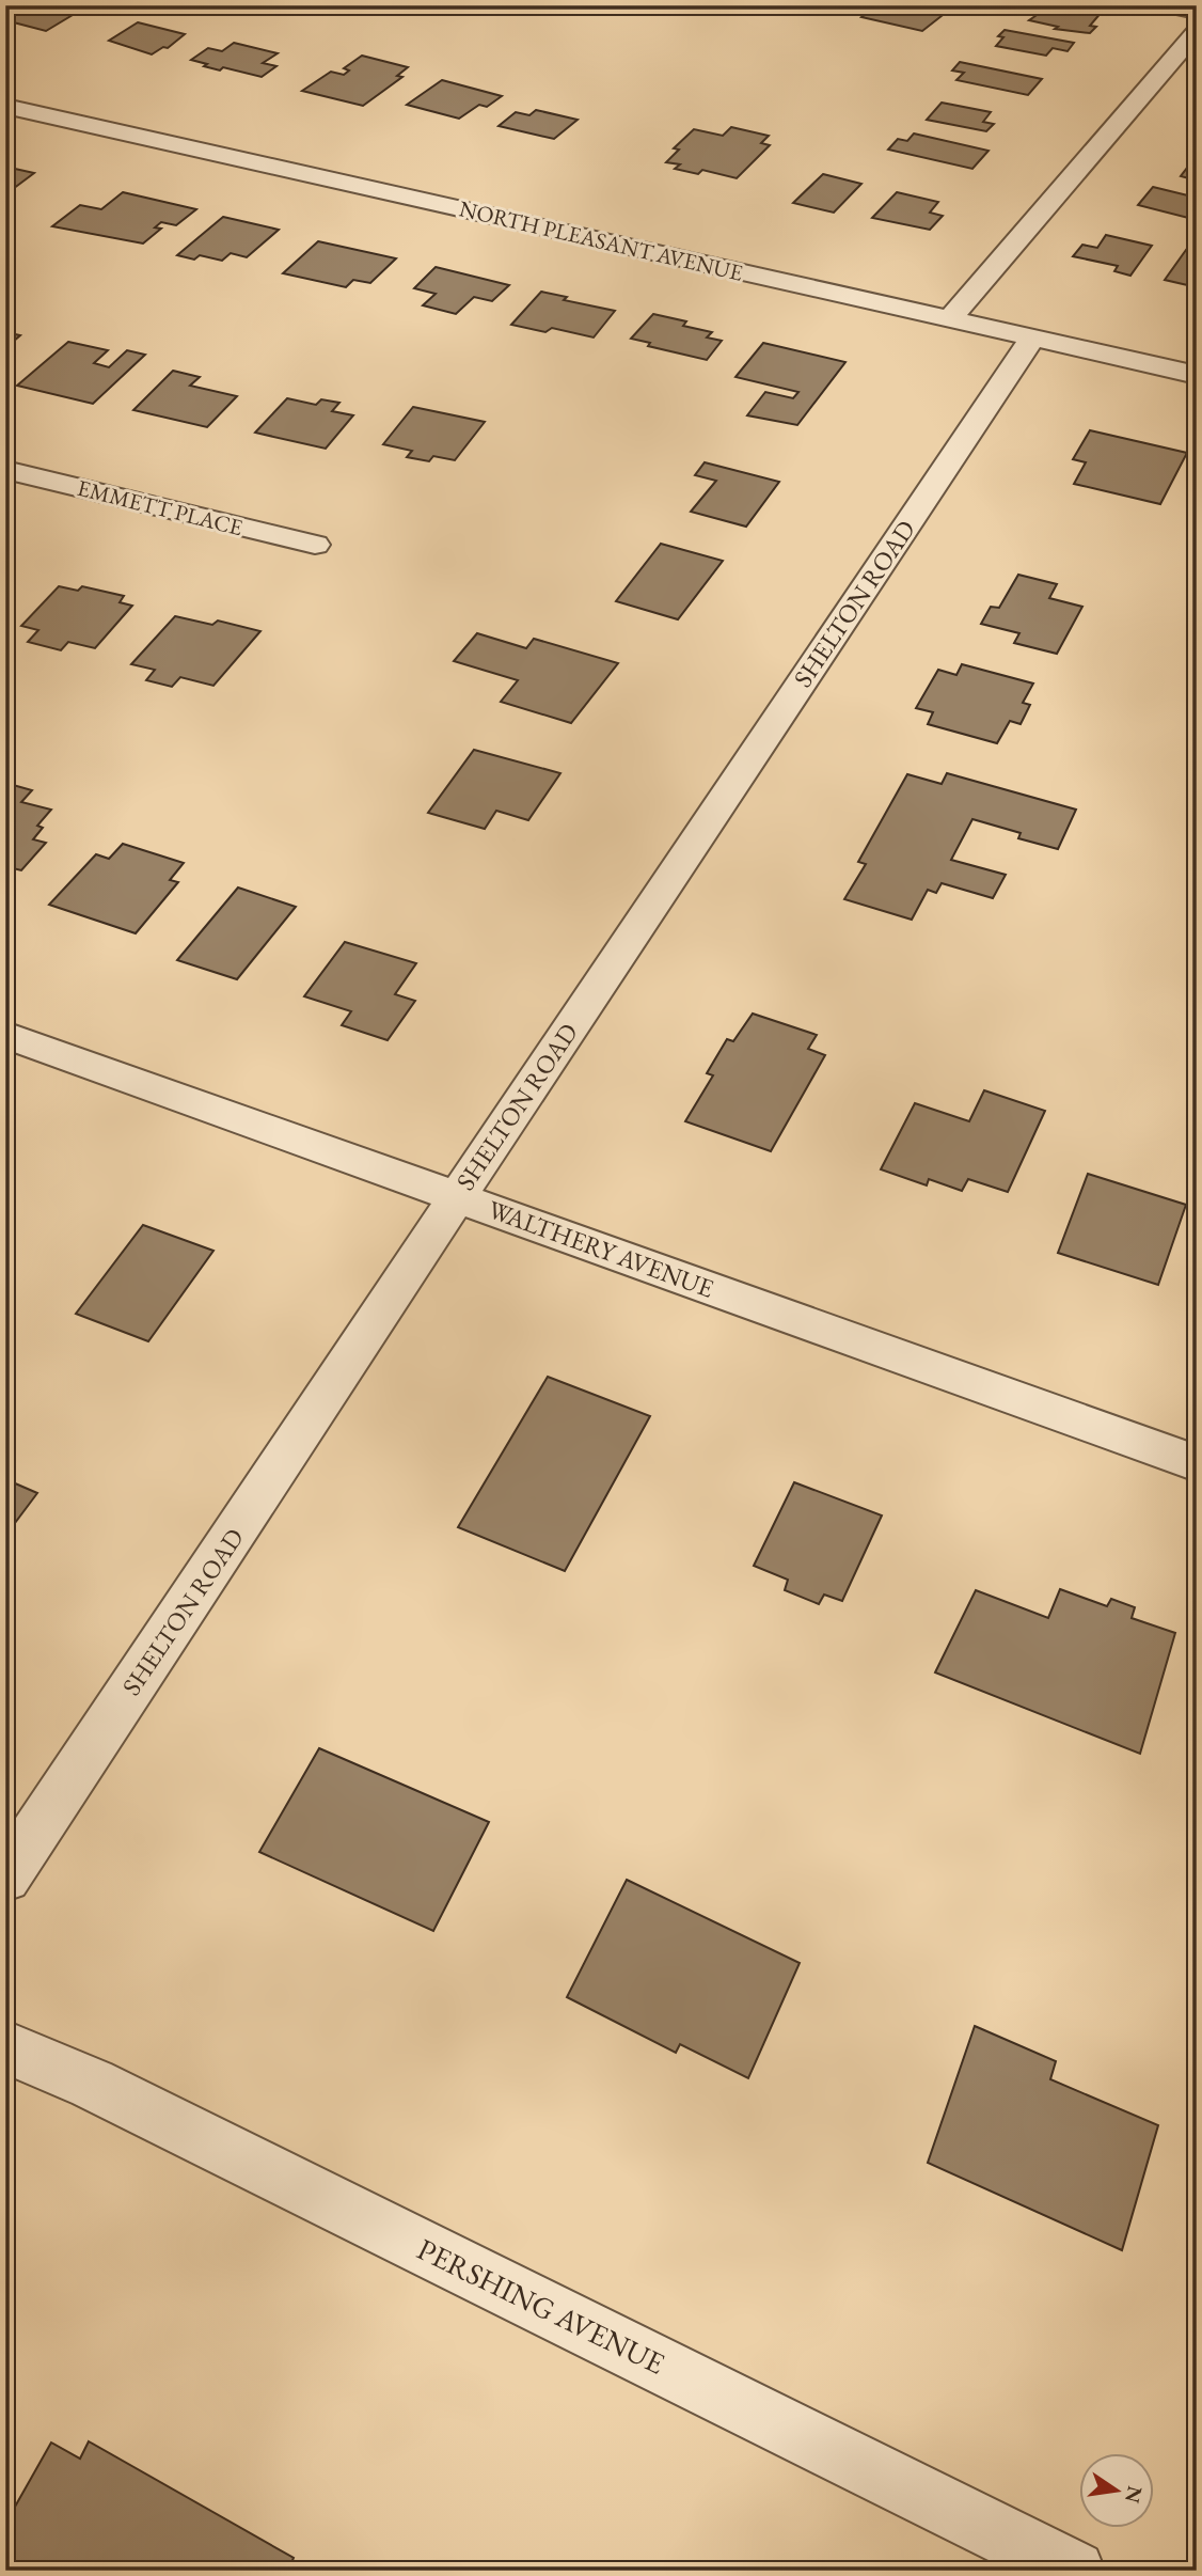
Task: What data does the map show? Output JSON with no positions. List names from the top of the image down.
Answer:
{
  "streets": {
    "street": [
      "NORTH PLEASANT AVENUE",
      "EMMETT PLACE",
      "SHELTON ROAD",
      "WALTHERY AVENUE",
      "PERSHING AVENUE"
    ]
  },
  "crossings": [
    ["NORTH PLEASANT AVENUE", "SHELTON ROAD"],
    ["SHELTON ROAD", "WALTHERY AVENUE"]
  ],
  "north": "right"
}
